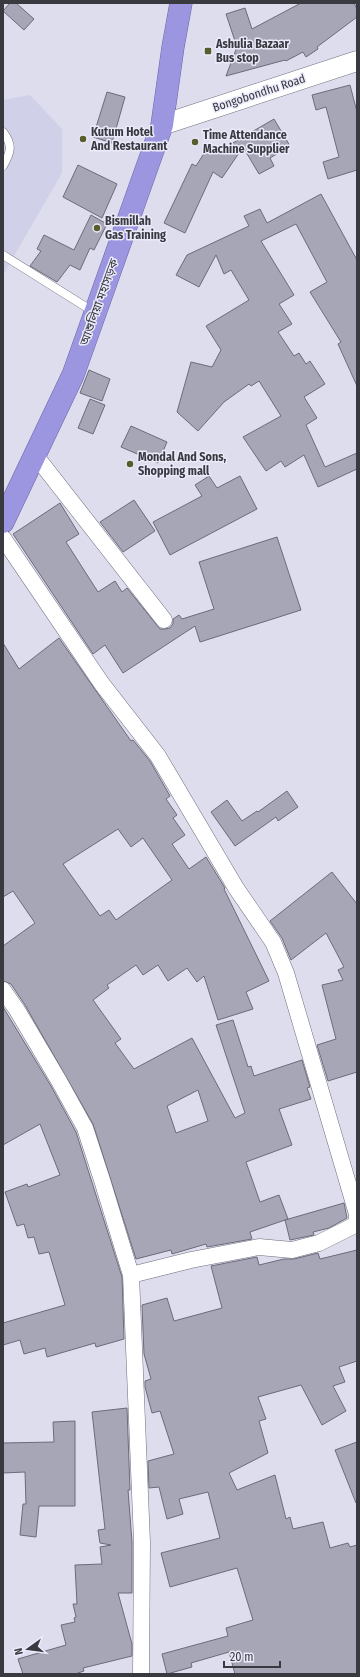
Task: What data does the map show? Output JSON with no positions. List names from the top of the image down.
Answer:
{
  "streets": {
    "highway": ["আশুলিয়া মহাসড়ক"],
    "street": ["Bongobondhu Road"]
  },
  "crossings": [
    ["Bongobondhu Road", "আশুলিয়া মহাসড়ক"]
  ],
  "places": {
    "transit": ["Ashulia Bazaar Bus stop"],
    "other": [
      "Kutum Hotel And Restaurant",
      "Time Attendance Machine Supplier",
      "Bismillah Gas Training",
      "Mondal And Sons, Shopping mall"
    ]
  },
  "scale_bar": "20 m",
  "north": "left"
}
